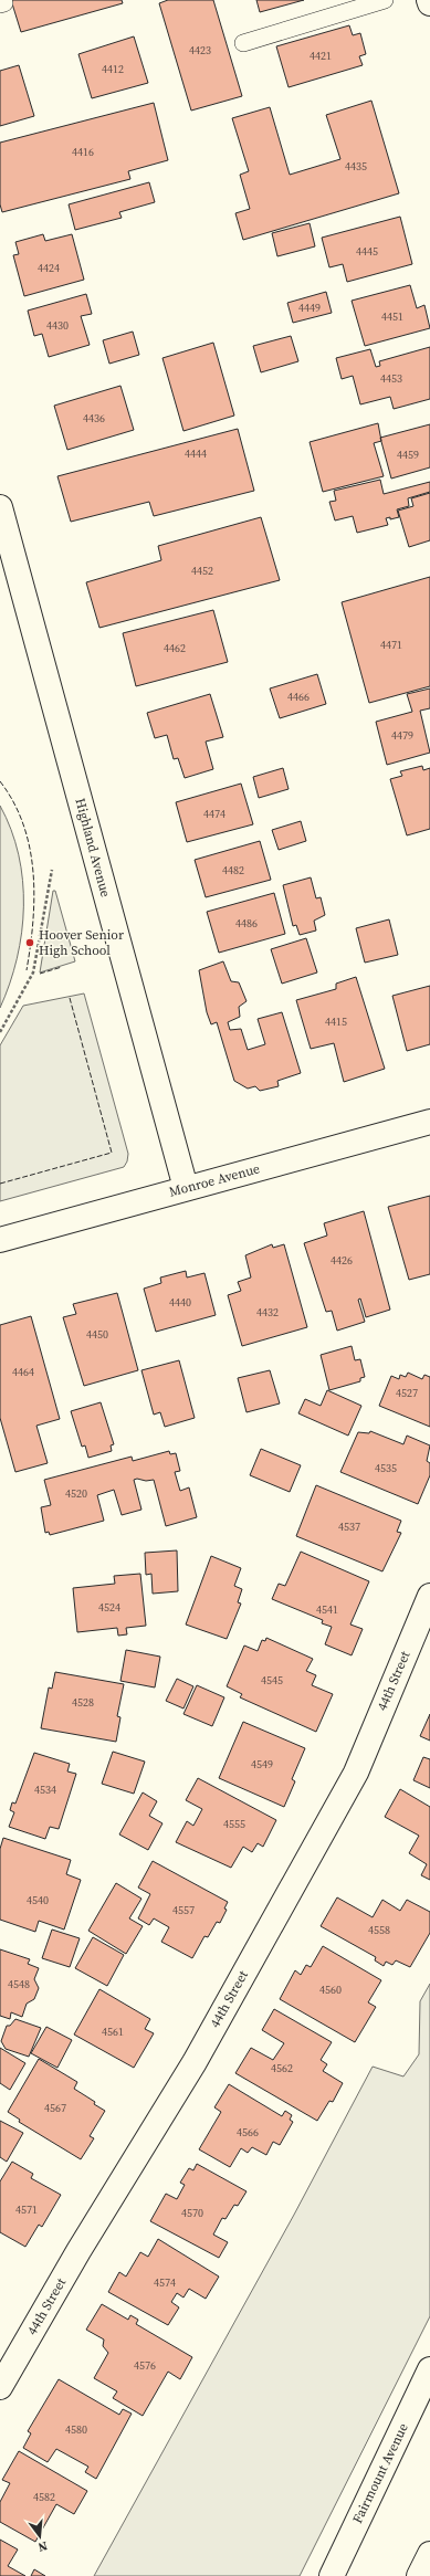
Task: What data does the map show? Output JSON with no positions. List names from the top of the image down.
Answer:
{
  "streets": {
    "street": [
      "Highland Avenue",
      "Monroe Avenue",
      "44th Street",
      "Fairmount Avenue"
    ]
  },
  "crossings": [
    ["Highland Avenue", "Monroe Avenue"]
  ],
  "places": ["Hoover Senior High School"],
  "house_numbers": [
    "4423",
    "4421",
    "4412",
    "4416",
    "4435",
    "4445",
    "4424",
    "4449",
    "4451",
    "4430",
    "4453",
    "4436",
    "4444",
    "4459",
    "4452",
    "4471",
    "4462",
    "4466",
    "4479",
    "4474",
    "4482",
    "4486",
    "4415",
    "4426",
    "4440",
    "4432",
    "4450",
    "4464",
    "4527",
    "4535",
    "4520",
    "4537",
    "4524",
    "4541",
    "4545",
    "4528",
    "4549",
    "4534",
    "4555",
    "4540",
    "4557",
    "4558",
    "4548",
    "4560",
    "4561",
    "4562",
    "4567",
    "4566",
    "4571",
    "4570",
    "4574",
    "4576",
    "4580",
    "4582"
  ],
  "north": "bottom"
}
